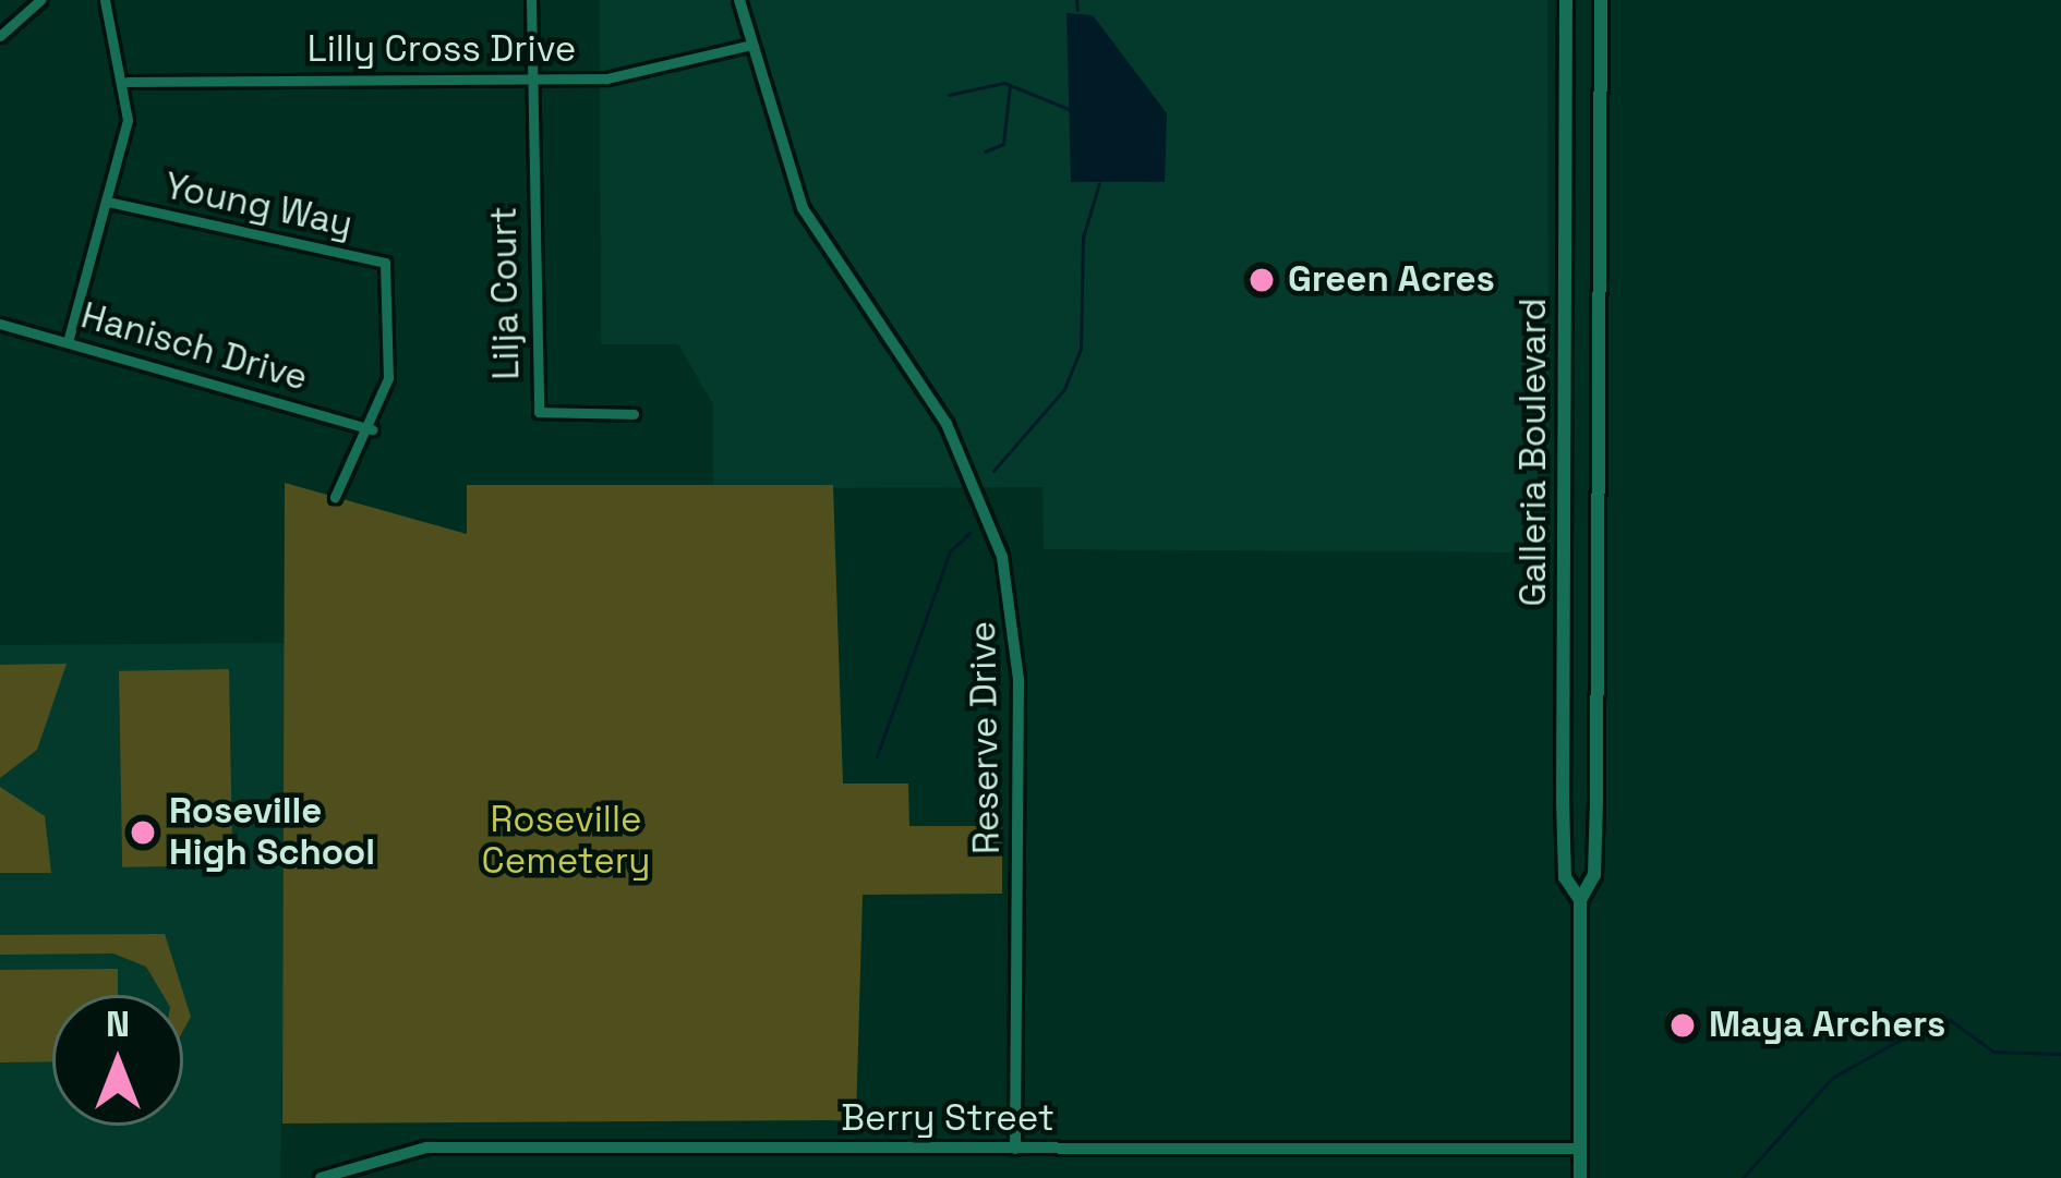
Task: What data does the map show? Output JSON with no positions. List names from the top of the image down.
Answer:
{
  "streets": {
    "main road": ["Galleria Boulevard"],
    "street": [
      "Lilly Cross Drive",
      "Young Way",
      "Lilja Court",
      "Hanisch Drive",
      "Reserve Drive",
      "Berry Street"
    ]
  },
  "crossings": [
    ["Lilly Cross Drive", "Lilja Court"],
    ["Lilly Cross Drive", "Reserve Drive"],
    ["Young Way", "Hanisch Drive"],
    ["Galleria Boulevard", "Berry Street"],
    ["Reserve Drive", "Berry Street"]
  ],
  "parks": ["Roseville Cemetery"],
  "places": ["Green Acres", "Roseville High School", "Maya Archers"],
  "north": "top"
}
